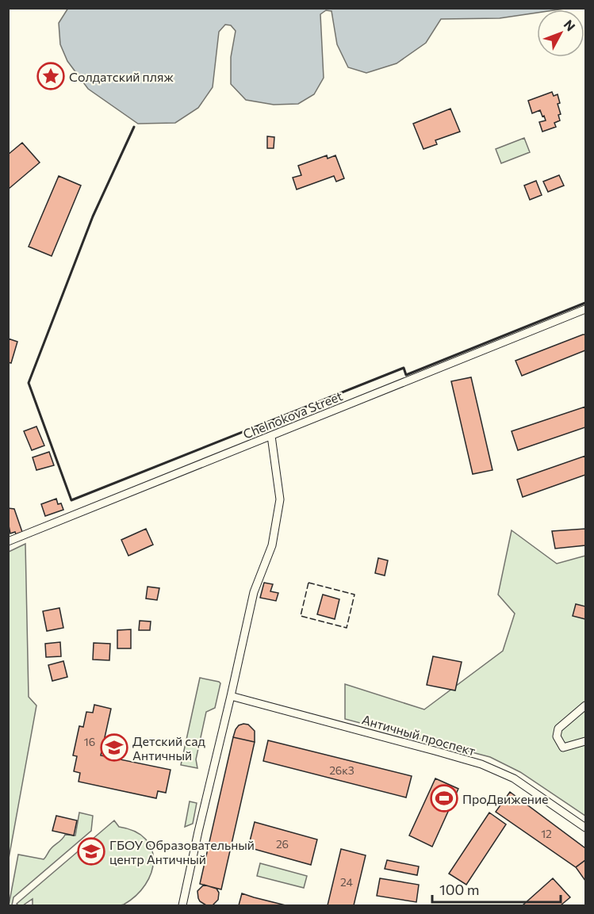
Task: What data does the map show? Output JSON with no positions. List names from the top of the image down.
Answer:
{
  "streets": {
    "street": ["Chelnokova Street", "Античный проспект"]
  },
  "places": {
    "place": ["Солдатский пляж"],
    "school or university": ["Детский сад Античный", "ГБОУ Образовательный центр Античный"],
    "sports": ["ПроДвижение"]
  },
  "house_numbers": [
    "16",
    "26к3",
    "12",
    "26",
    "24"
  ],
  "scale_bar": "100 m",
  "north": "top right"
}
